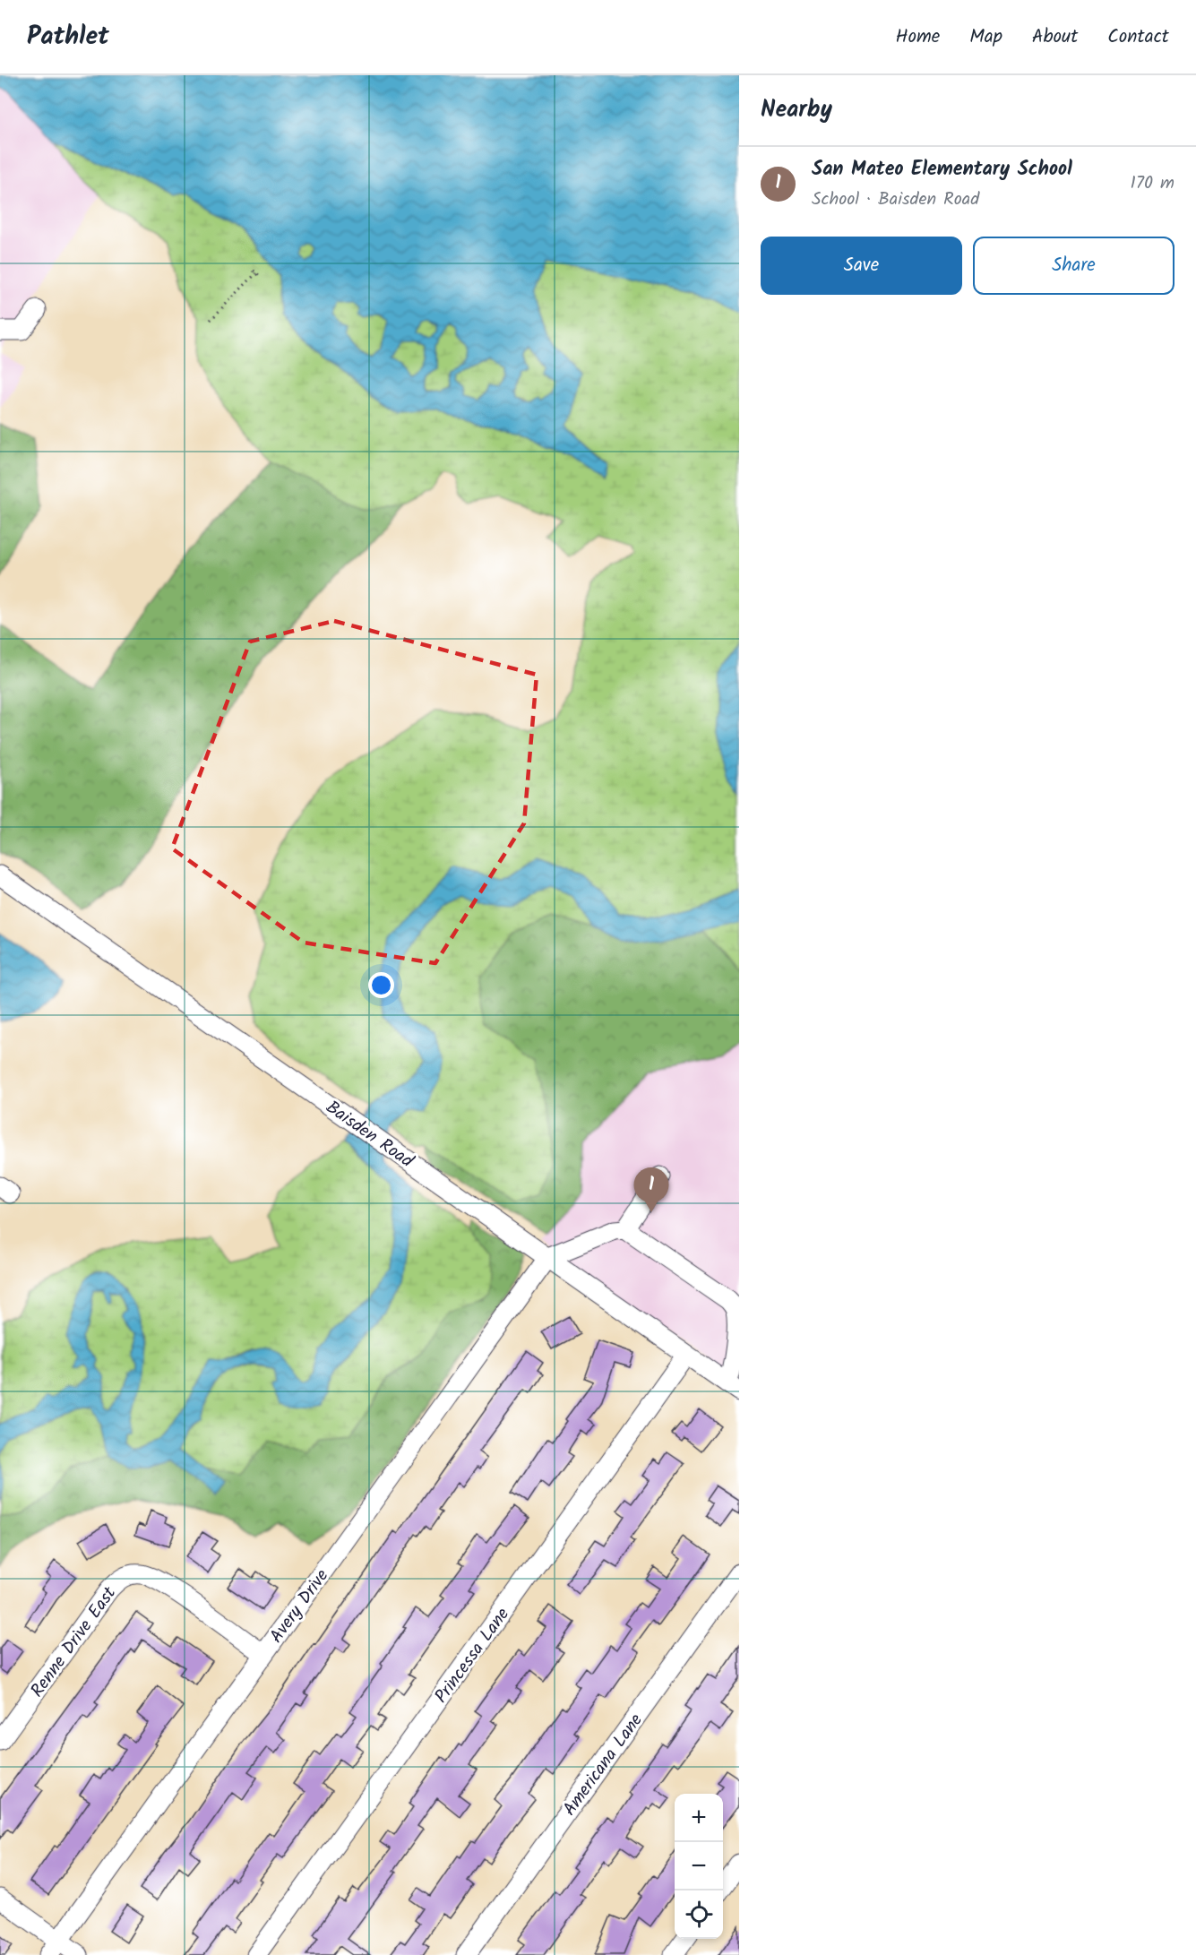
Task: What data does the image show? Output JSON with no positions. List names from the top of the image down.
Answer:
{
  "streets": {
    "street": [
      "Baisden Road",
      "Avery Drive",
      "Renne Drive East",
      "Princessa Lane",
      "Americana Lane"
    ]
  },
  "crossings": [
    ["Baisden Road", "Avery Drive"],
    ["Baisden Road", "Princessa Lane"],
    ["Avery Drive", "Renne Drive East"]
  ],
  "page": {
    "header": "Pathlet",
    "nav": [
      "Home",
      "Map",
      "About",
      "Contact"
    ],
    "heading": "Nearby",
    "list": [
      {
        "mark": "1",
        "name": "San Mateo Elementary School",
        "note": "School · Baisden Road",
        "value": "170 m"
      }
    ],
    "buttons": ["Save", "Share"],
    "pins": "1",
    "map_buttons": ["+", "−"]
  }
}
